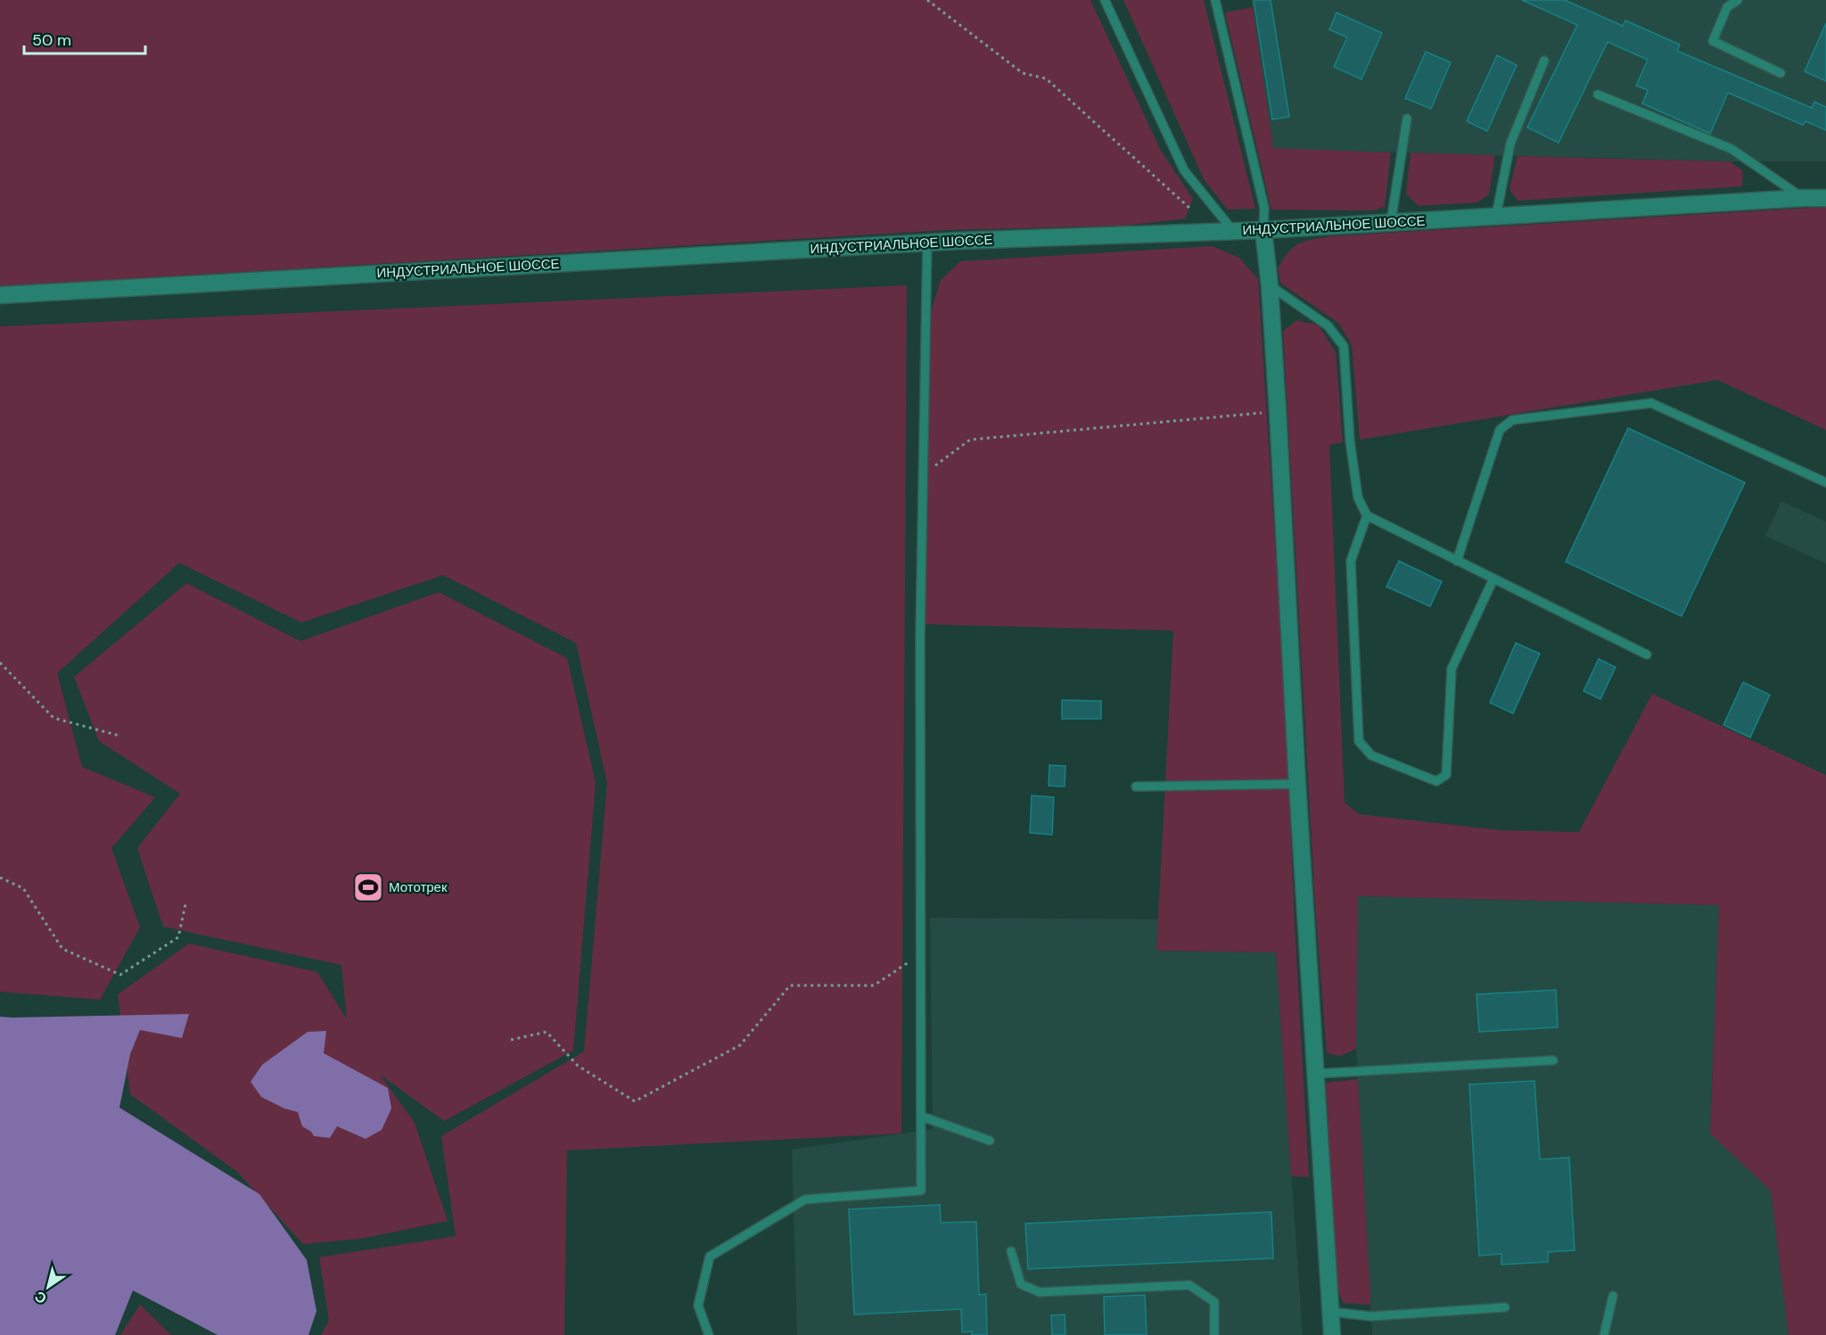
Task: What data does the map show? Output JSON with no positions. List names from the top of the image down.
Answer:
{
  "streets": {
    "main road": ["ИНДУСТРИАЛЬНОЕ ШОССЕ"]
  },
  "places": {
    "sports": ["Мототрек"]
  },
  "scale_bar": "50 m",
  "north": "bottom left"
}
